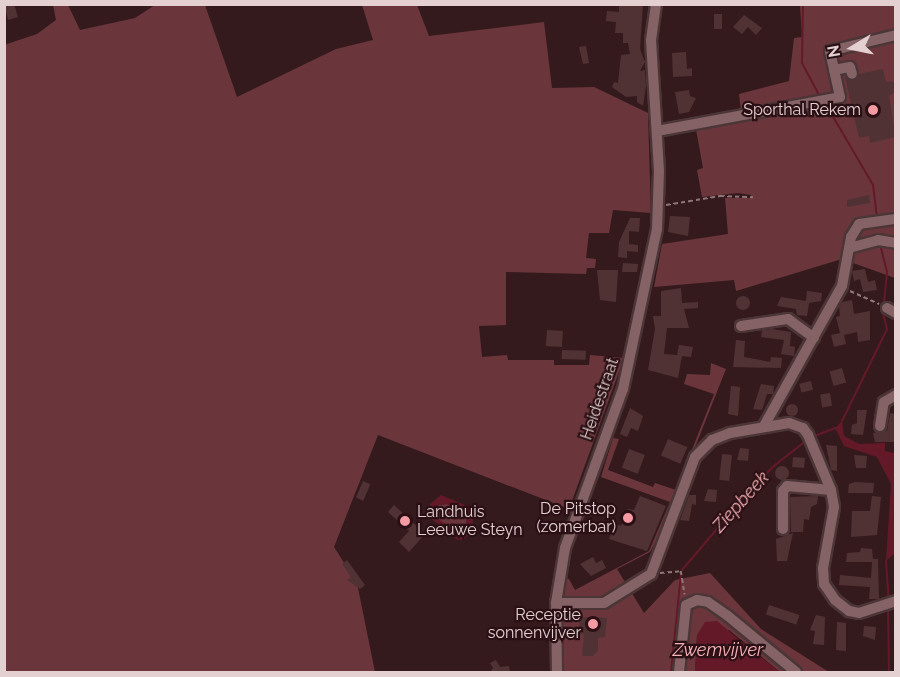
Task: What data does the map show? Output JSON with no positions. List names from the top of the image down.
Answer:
{
  "streets": {
    "street": ["Heidestraat"]
  },
  "water": ["Ziepbeek", "Zwemvijver"],
  "places": [
    "Sporthal Rekem",
    "De Pitstop (zomerbar)",
    "Landhuis Leeuwe Steyn",
    "Receptie sonnenvijver"
  ],
  "north": "left"
}
